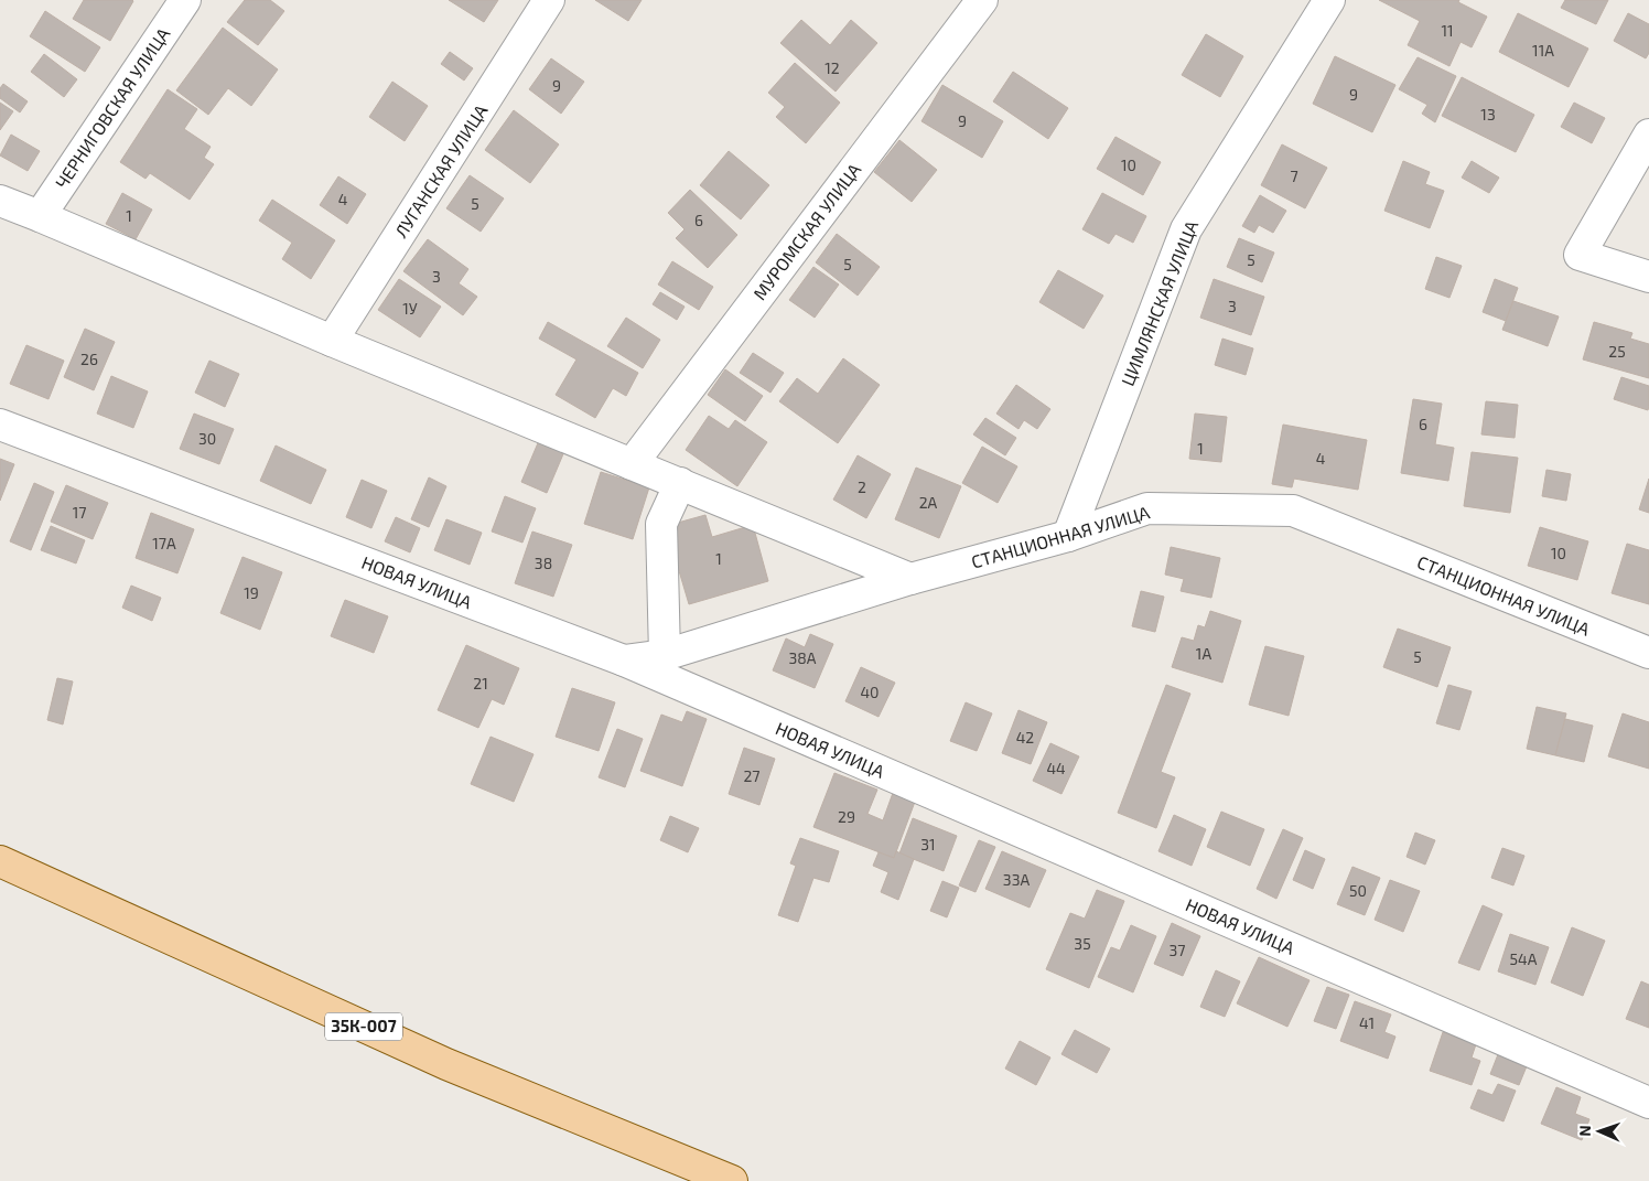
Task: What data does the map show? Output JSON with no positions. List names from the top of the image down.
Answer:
{
  "streets": {
    "main road": ["35К-007"],
    "street": [
      "ЧЕРНИГОВСКАЯ УЛИЦА",
      "ЛУГАНСКАЯ УЛИЦА",
      "МУРОМСКАЯ УЛИЦА",
      "ЦИМЛЯНСКАЯ УЛИЦА",
      "СТАНЦИОННАЯ УЛИЦА",
      "НОВАЯ УЛИЦА"
    ]
  },
  "crossings": [
    ["ЦИМЛЯНСКАЯ УЛИЦА", "СТАНЦИОННАЯ УЛИЦА"],
    ["СТАНЦИОННАЯ УЛИЦА", "НОВАЯ УЛИЦА"]
  ],
  "house_numbers": [
    "11",
    "11А",
    "12",
    "9",
    "9",
    "13",
    "9",
    "10",
    "7",
    "4",
    "5",
    "1",
    "6",
    "5",
    "5",
    "3",
    "3",
    "1У",
    "25",
    "26",
    "6",
    "30",
    "1",
    "4",
    "2",
    "2А",
    "17",
    "17А",
    "10",
    "1",
    "38",
    "19",
    "1А",
    "5",
    "38А",
    "21",
    "40",
    "42",
    "44",
    "27",
    "29",
    "31",
    "33А",
    "50",
    "35",
    "37",
    "54А",
    "41"
  ],
  "north": "left"
}
